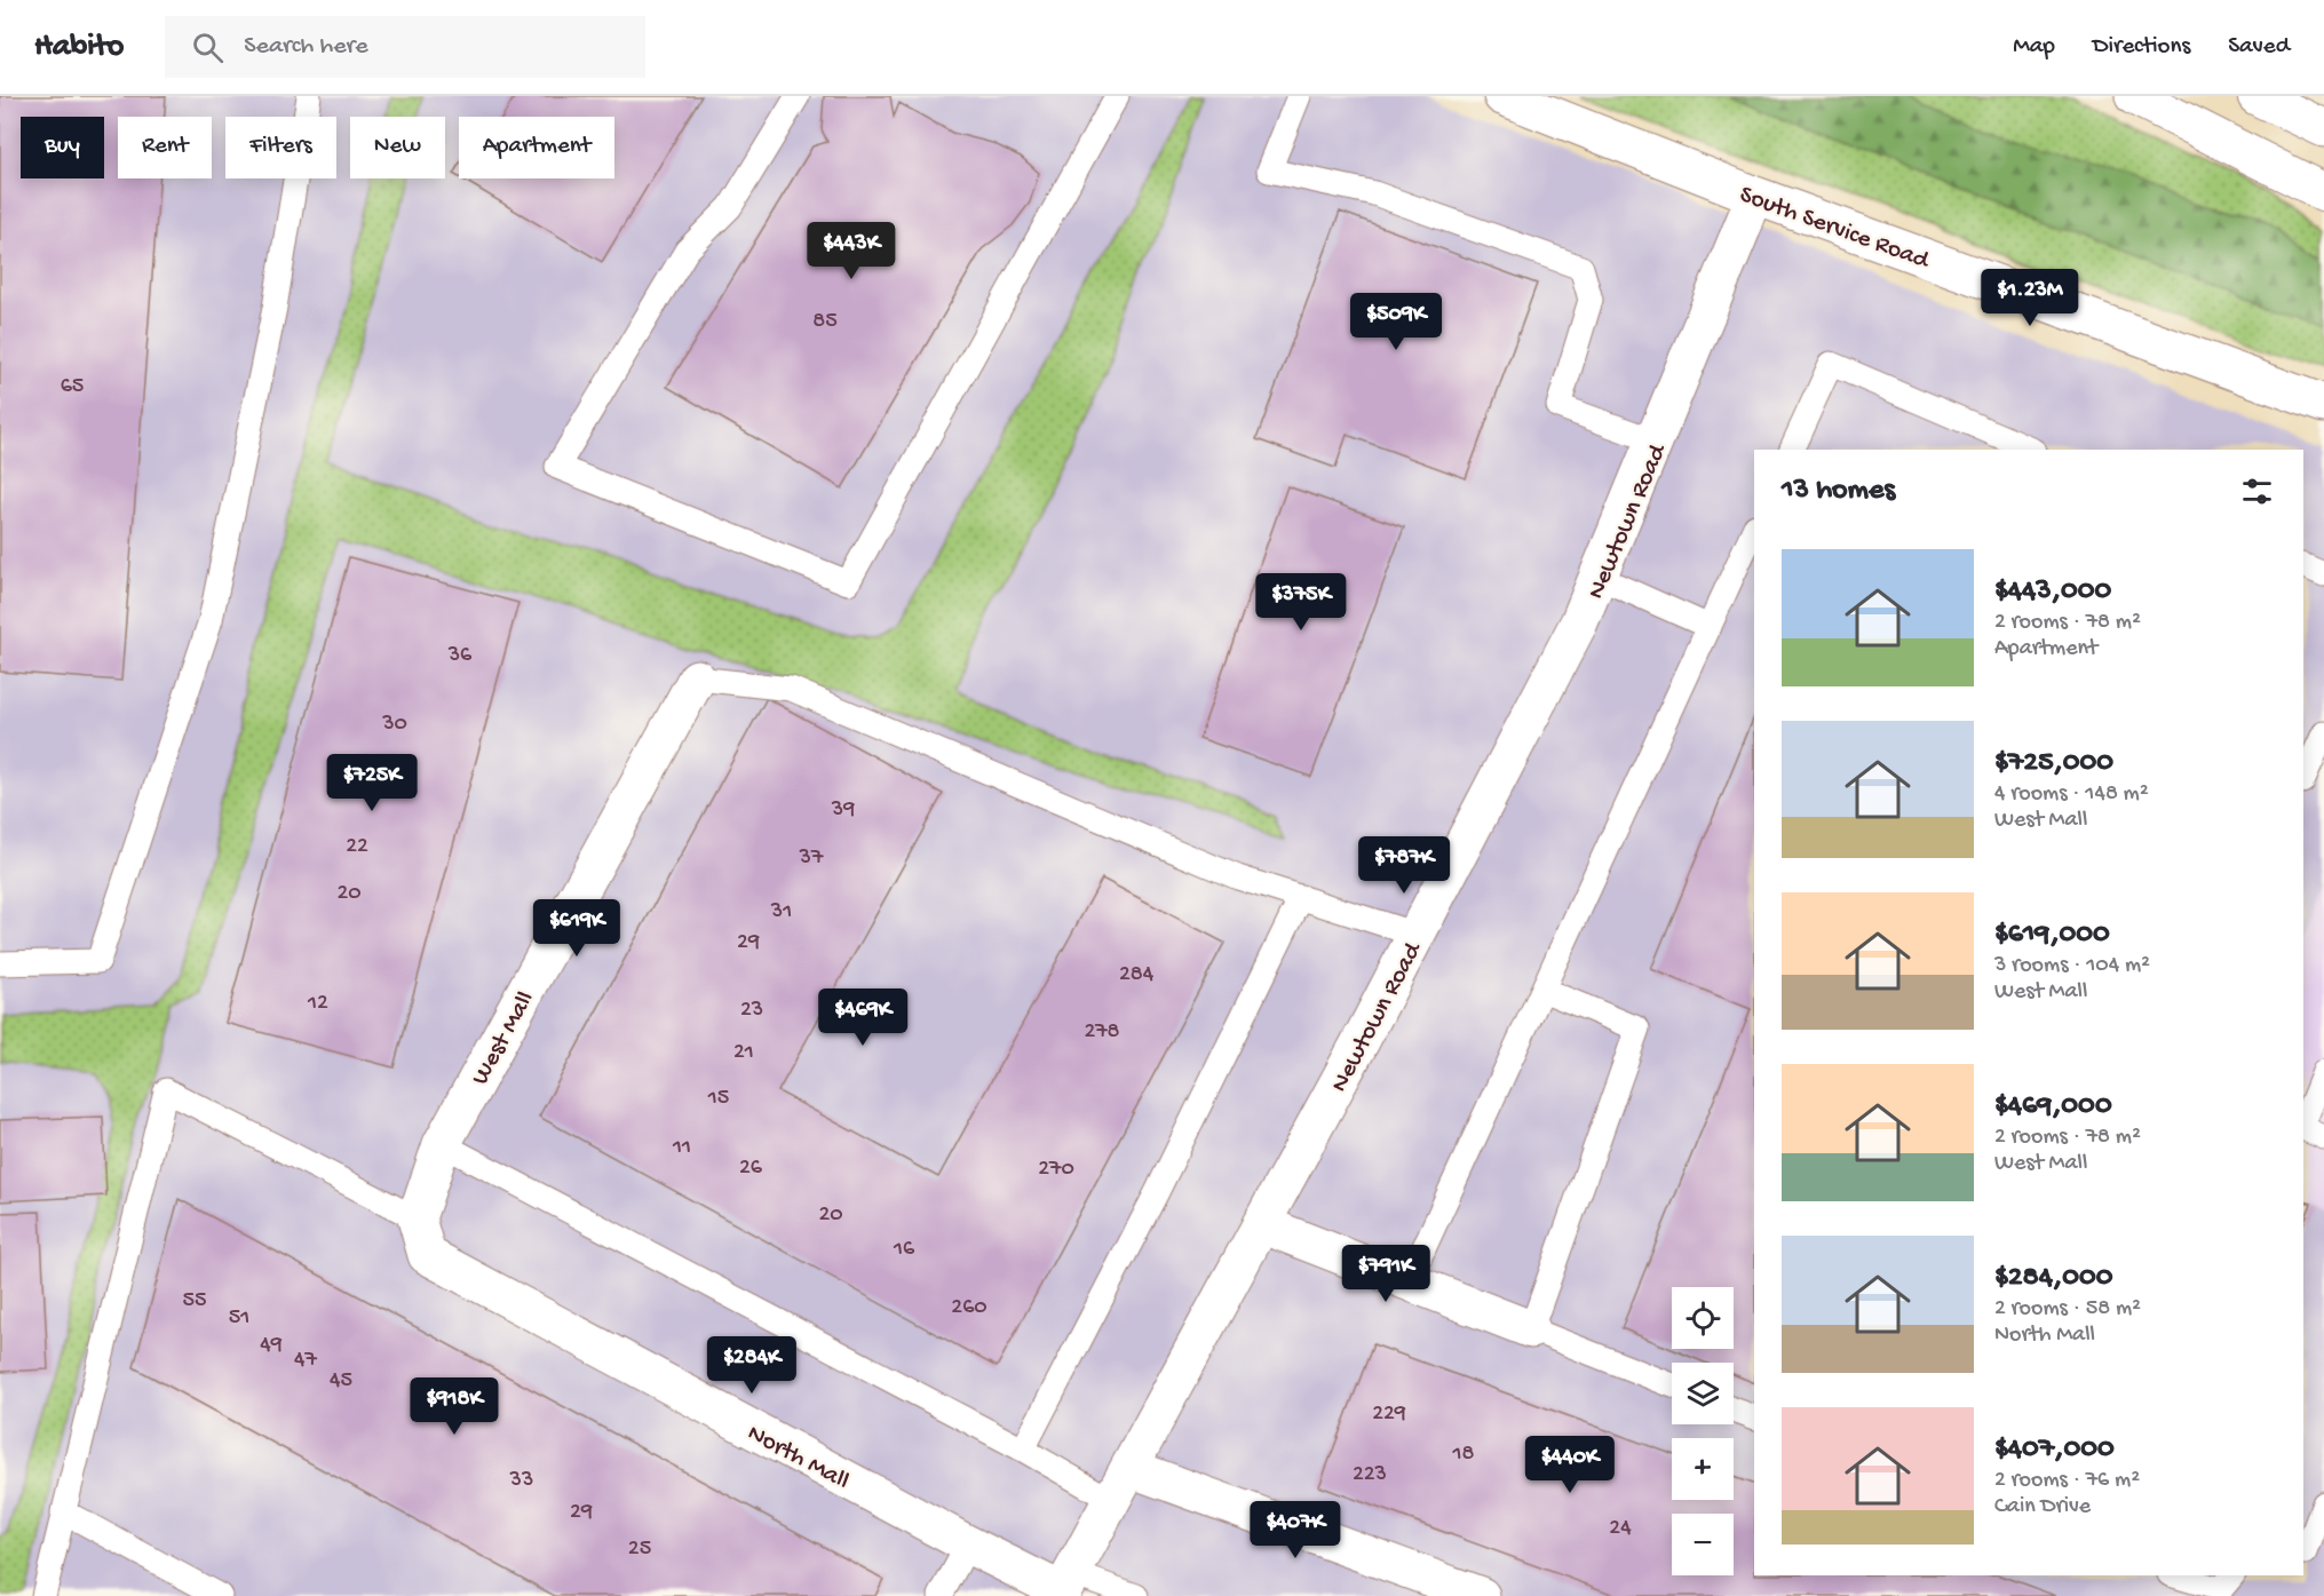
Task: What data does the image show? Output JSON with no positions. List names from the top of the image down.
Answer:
{
  "streets": {
    "main road": [
      "South Service Road",
      "Newtown Road",
      "West Mall",
      "North Mall"
    ]
  },
  "crossings": [
    ["South Service Road", "Newtown Road"],
    ["Newtown Road", "North Mall"],
    ["West Mall", "North Mall"]
  ],
  "house_numbers": [
    "85",
    "65",
    "36",
    "30",
    "39",
    "22",
    "37",
    "20",
    "31",
    "29",
    "284",
    "12",
    "23",
    "278",
    "21",
    "15",
    "11",
    "26",
    "270",
    "20",
    "16",
    "55",
    "260",
    "51",
    "49",
    "47",
    "45",
    "229",
    "18",
    "223",
    "33",
    "29",
    "24",
    "25"
  ],
  "page": {
    "header": "Habito",
    "search": "Search here",
    "nav": ["Map", "Directions", "Saved"],
    "chip": [
      "Buy",
      "Rent",
      "Filters",
      "New",
      "Apartment"
    ],
    "price": [
      "$443K",
      "$1.23M",
      "$509K",
      "$375K",
      "$725K",
      "$787K",
      "$619K",
      "$469K",
      "$791K",
      "$284K",
      "$918K",
      "$440K",
      "$407K"
    ],
    "heading": "13 homes",
    "list": [
      {
        "name": "$443,000",
        "note": "2 rooms · 78 m² · Apartment"
      },
      {
        "name": "$725,000",
        "note": "4 rooms · 148 m² · West Mall"
      },
      {
        "name": "$619,000",
        "note": "3 rooms · 104 m² · West Mall"
      },
      {
        "name": "$469,000",
        "note": "2 rooms · 78 m² · West Mall"
      },
      {
        "name": "$284,000",
        "note": "2 rooms · 58 m² · North Mall"
      },
      {
        "name": "$407,000",
        "note": "2 rooms · 76 m² · Cain Drive"
      }
    ],
    "map_buttons": ["+", "−"]
  }
}
